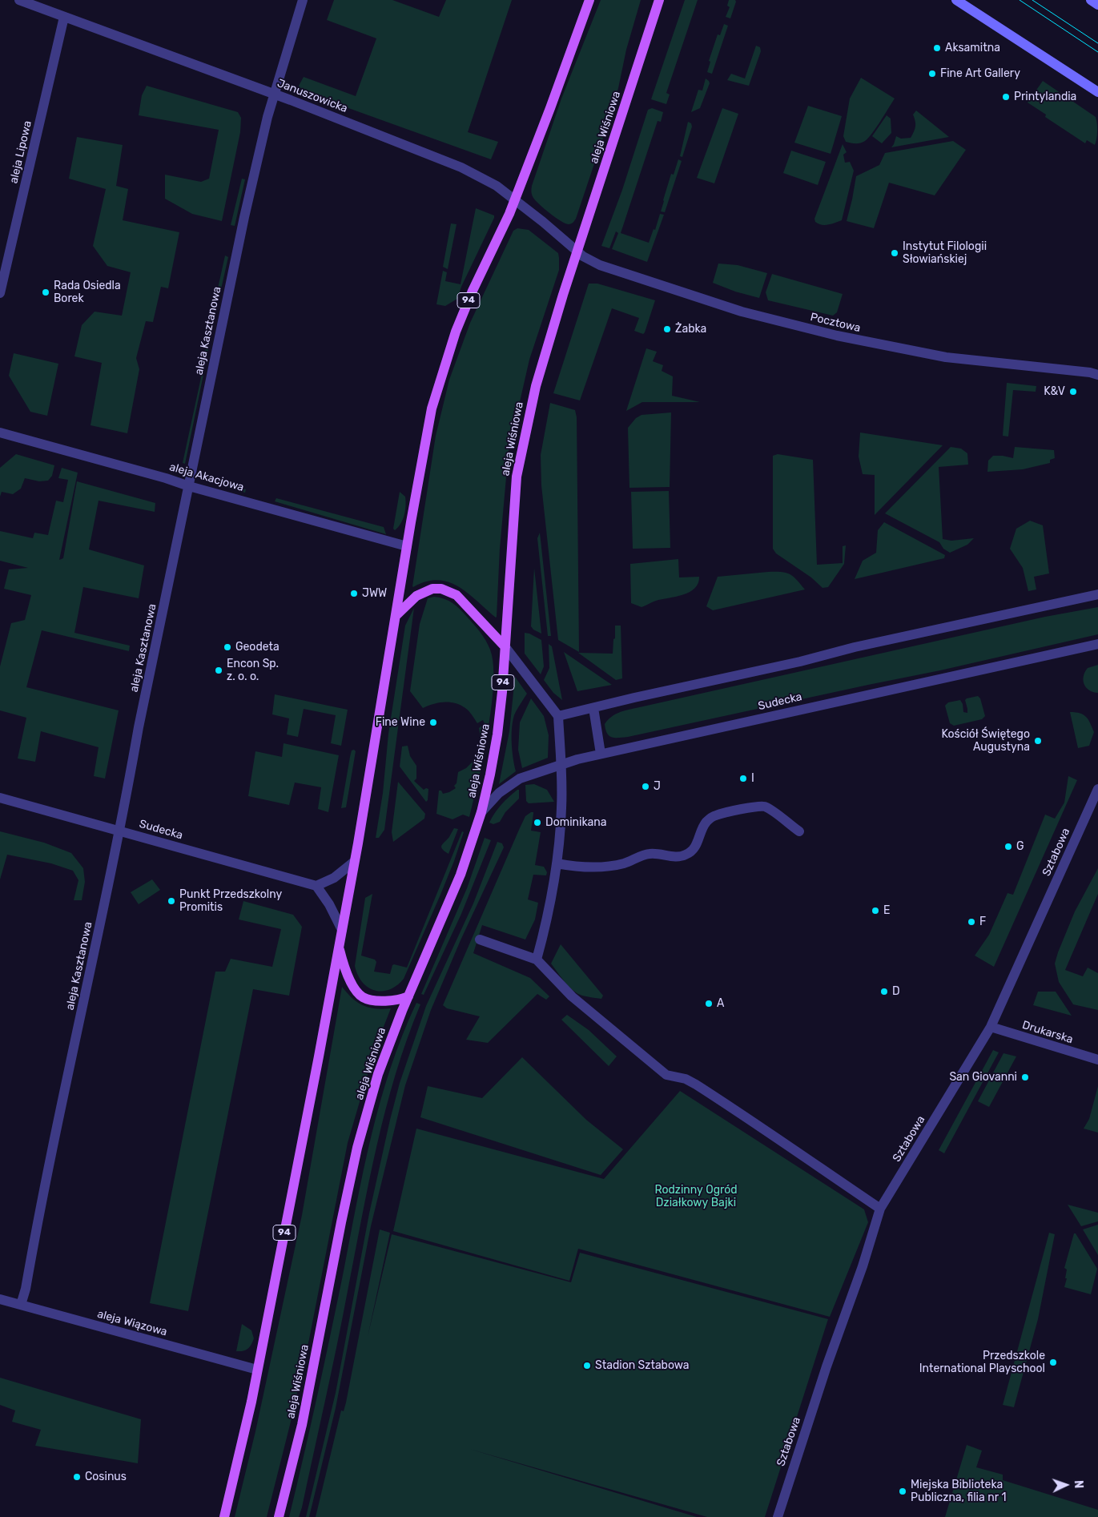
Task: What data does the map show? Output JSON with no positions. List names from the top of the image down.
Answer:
{
  "streets": {
    "main road": ["aleja Wiśniowa", "94"],
    "street": [
      "Januszowicka",
      "aleja Lipowa",
      "Pocztowa",
      "aleja Kasztanowa",
      "aleja Akacjowa",
      "Sudecka",
      "Sztabowa",
      "Drukarska",
      "aleja Wiązowa"
    ]
  },
  "crossings": [
    ["Januszowicka", "aleja Wiśniowa"],
    ["Januszowicka", "aleja Lipowa"],
    ["Januszowicka", "94"],
    ["Januszowicka", "Pocztowa"],
    ["Januszowicka", "aleja Kasztanowa"],
    ["aleja Wiśniowa", "Pocztowa"],
    ["aleja Wiśniowa", "Sudecka"],
    ["94", "aleja Akacjowa"],
    ["94", "aleja Wiązowa"],
    ["aleja Kasztanowa", "aleja Akacjowa"],
    ["aleja Kasztanowa", "Sudecka"],
    ["aleja Kasztanowa", "aleja Wiązowa"],
    ["Sztabowa", "Drukarska"]
  ],
  "parks": ["Rodzinny Ogród Działkowy Bajki"],
  "places": [
    "Aksamitna",
    "Fine Art Gallery",
    "Printylandia",
    "Instytut Filologii Słowiańskiej",
    "Rada Osiedla Borek",
    "Żabka",
    "K&V",
    "JWW",
    "Geodeta",
    "Encon Sp. z. o. o.",
    "Fine Wine",
    "Kościół Świętego Augustyna",
    "I",
    "J",
    "Dominikana",
    "G",
    "Punkt Przedszkolny Promitis",
    "E",
    "F",
    "D",
    "A",
    "San Giovanni",
    "Przedszkole International Playschool",
    "Stadion Sztabowa",
    "Cosinus",
    "Miejska Biblioteka Publiczna, filia nr 1"
  ],
  "north": "right"
}
